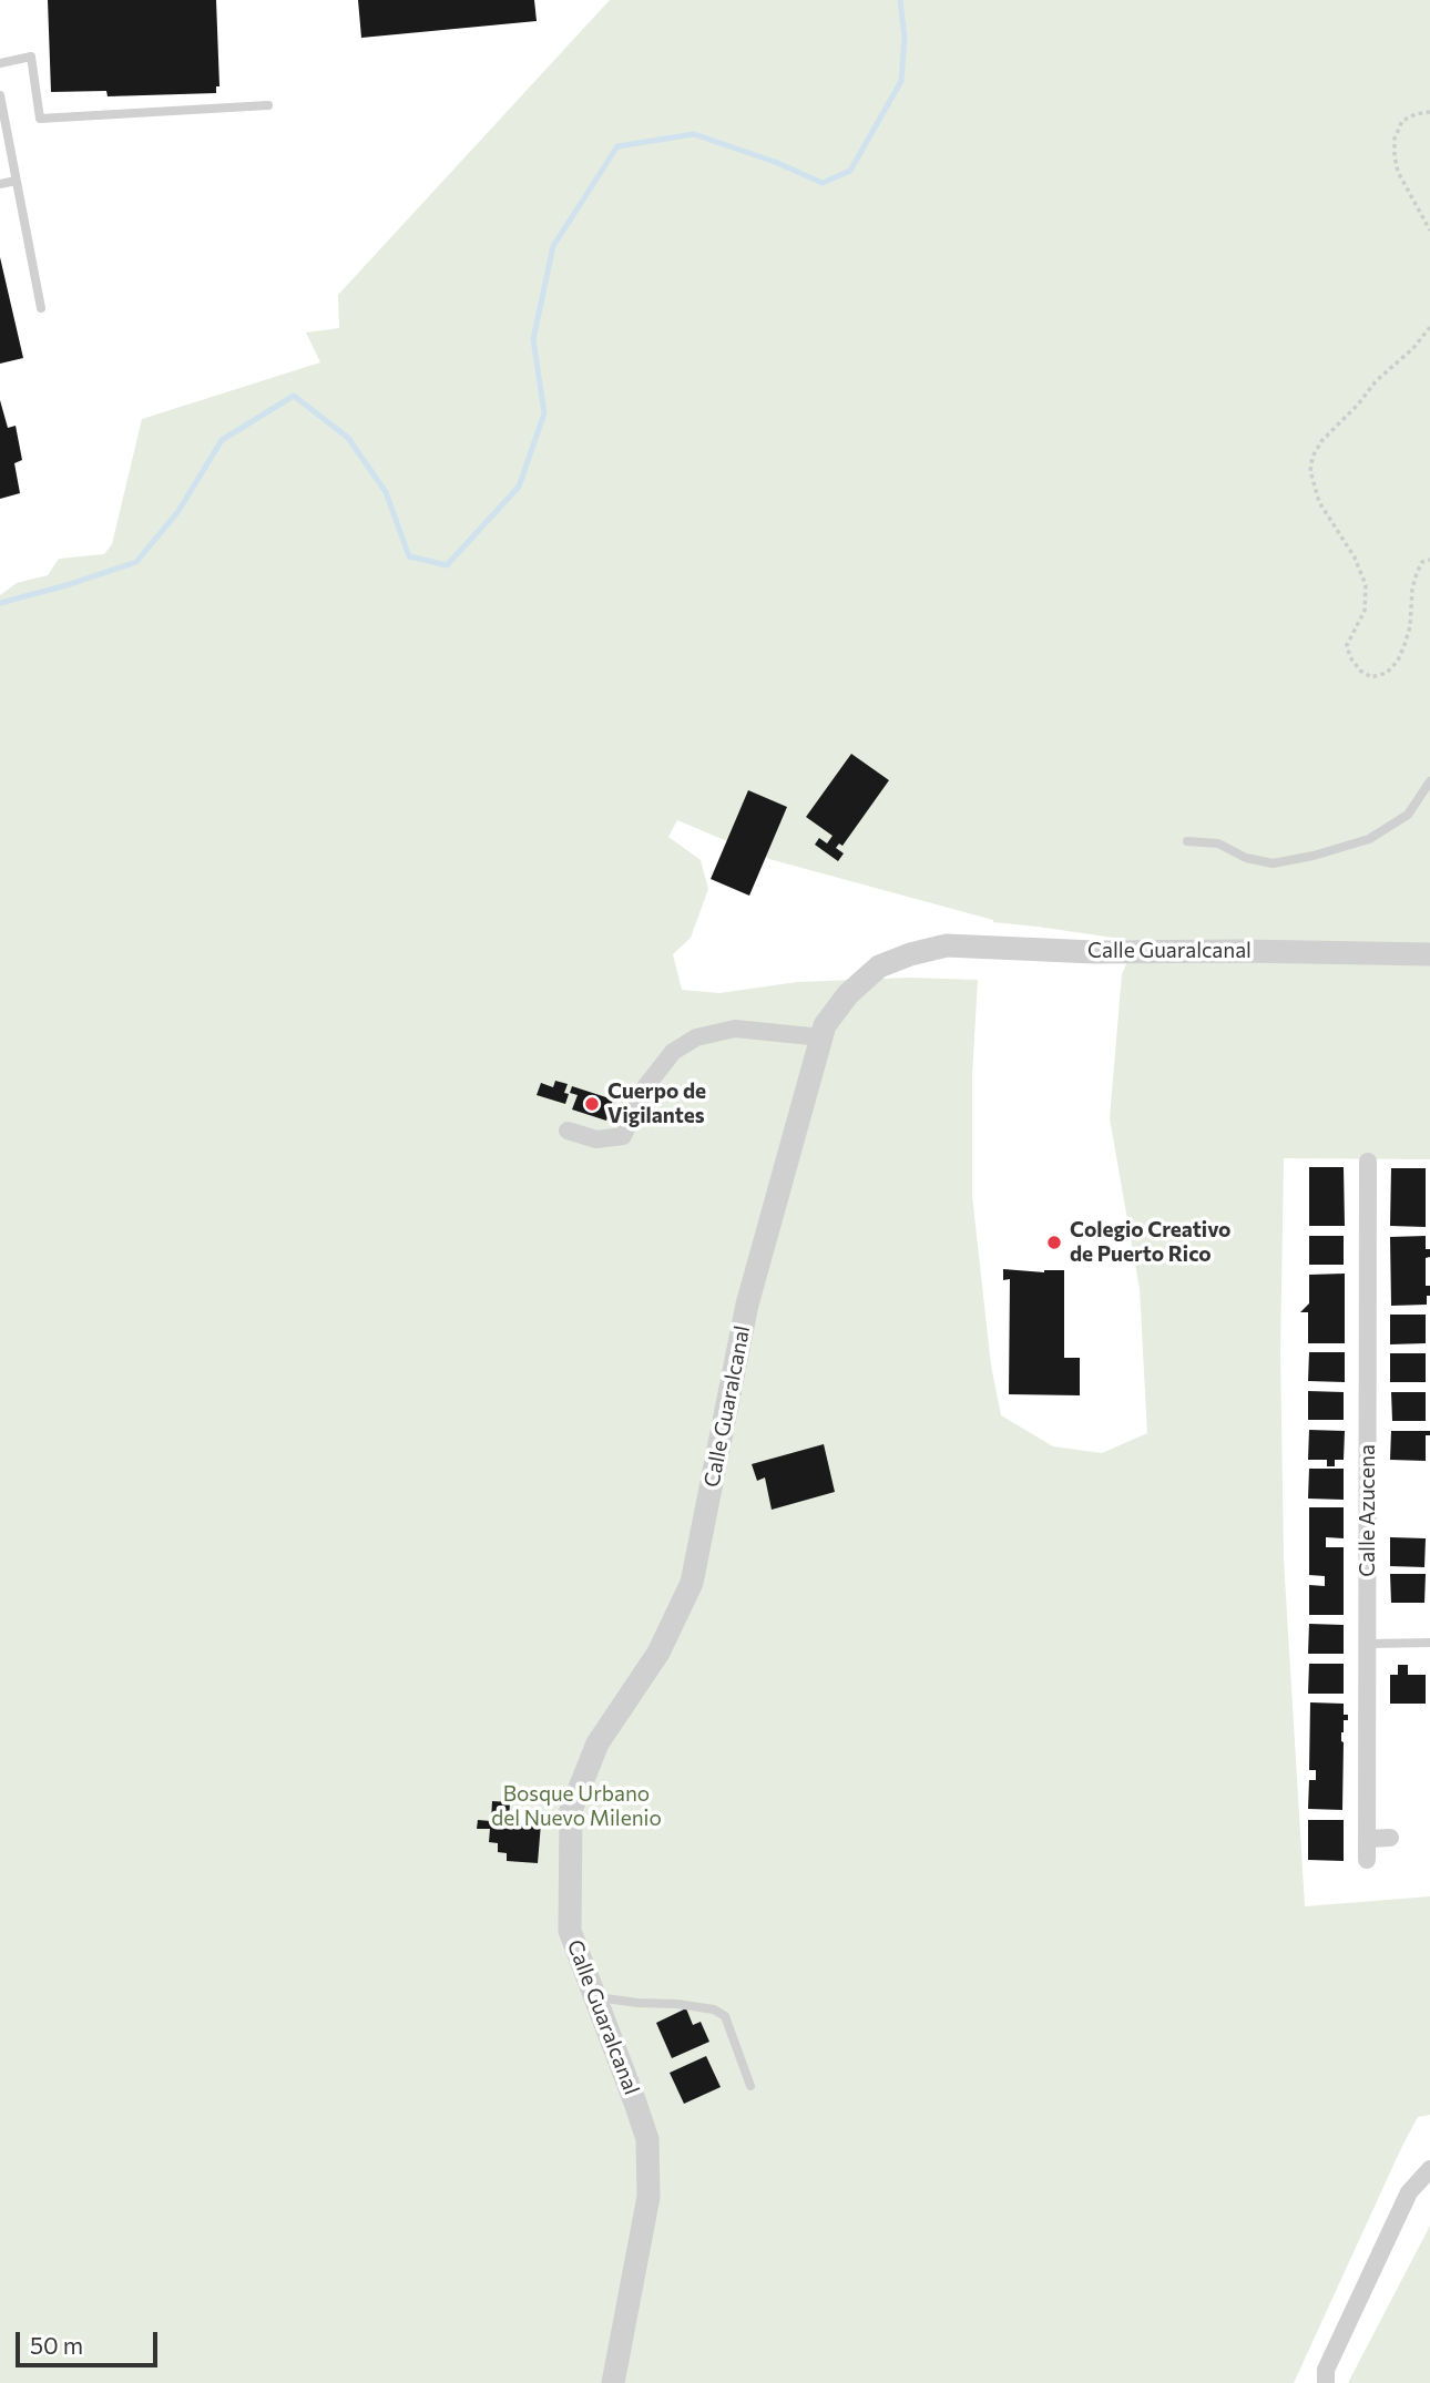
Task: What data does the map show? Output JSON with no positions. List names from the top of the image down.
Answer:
{
  "streets": {
    "street": ["Calle Guaralcanal", "Calle Azucena"]
  },
  "parks": ["Bosque Urbano del Nuevo Milenio"],
  "places": ["Cuerpo de Vigilantes", "Colegio Creativo de Puerto Rico"],
  "scale_bar": "50 m"
}
